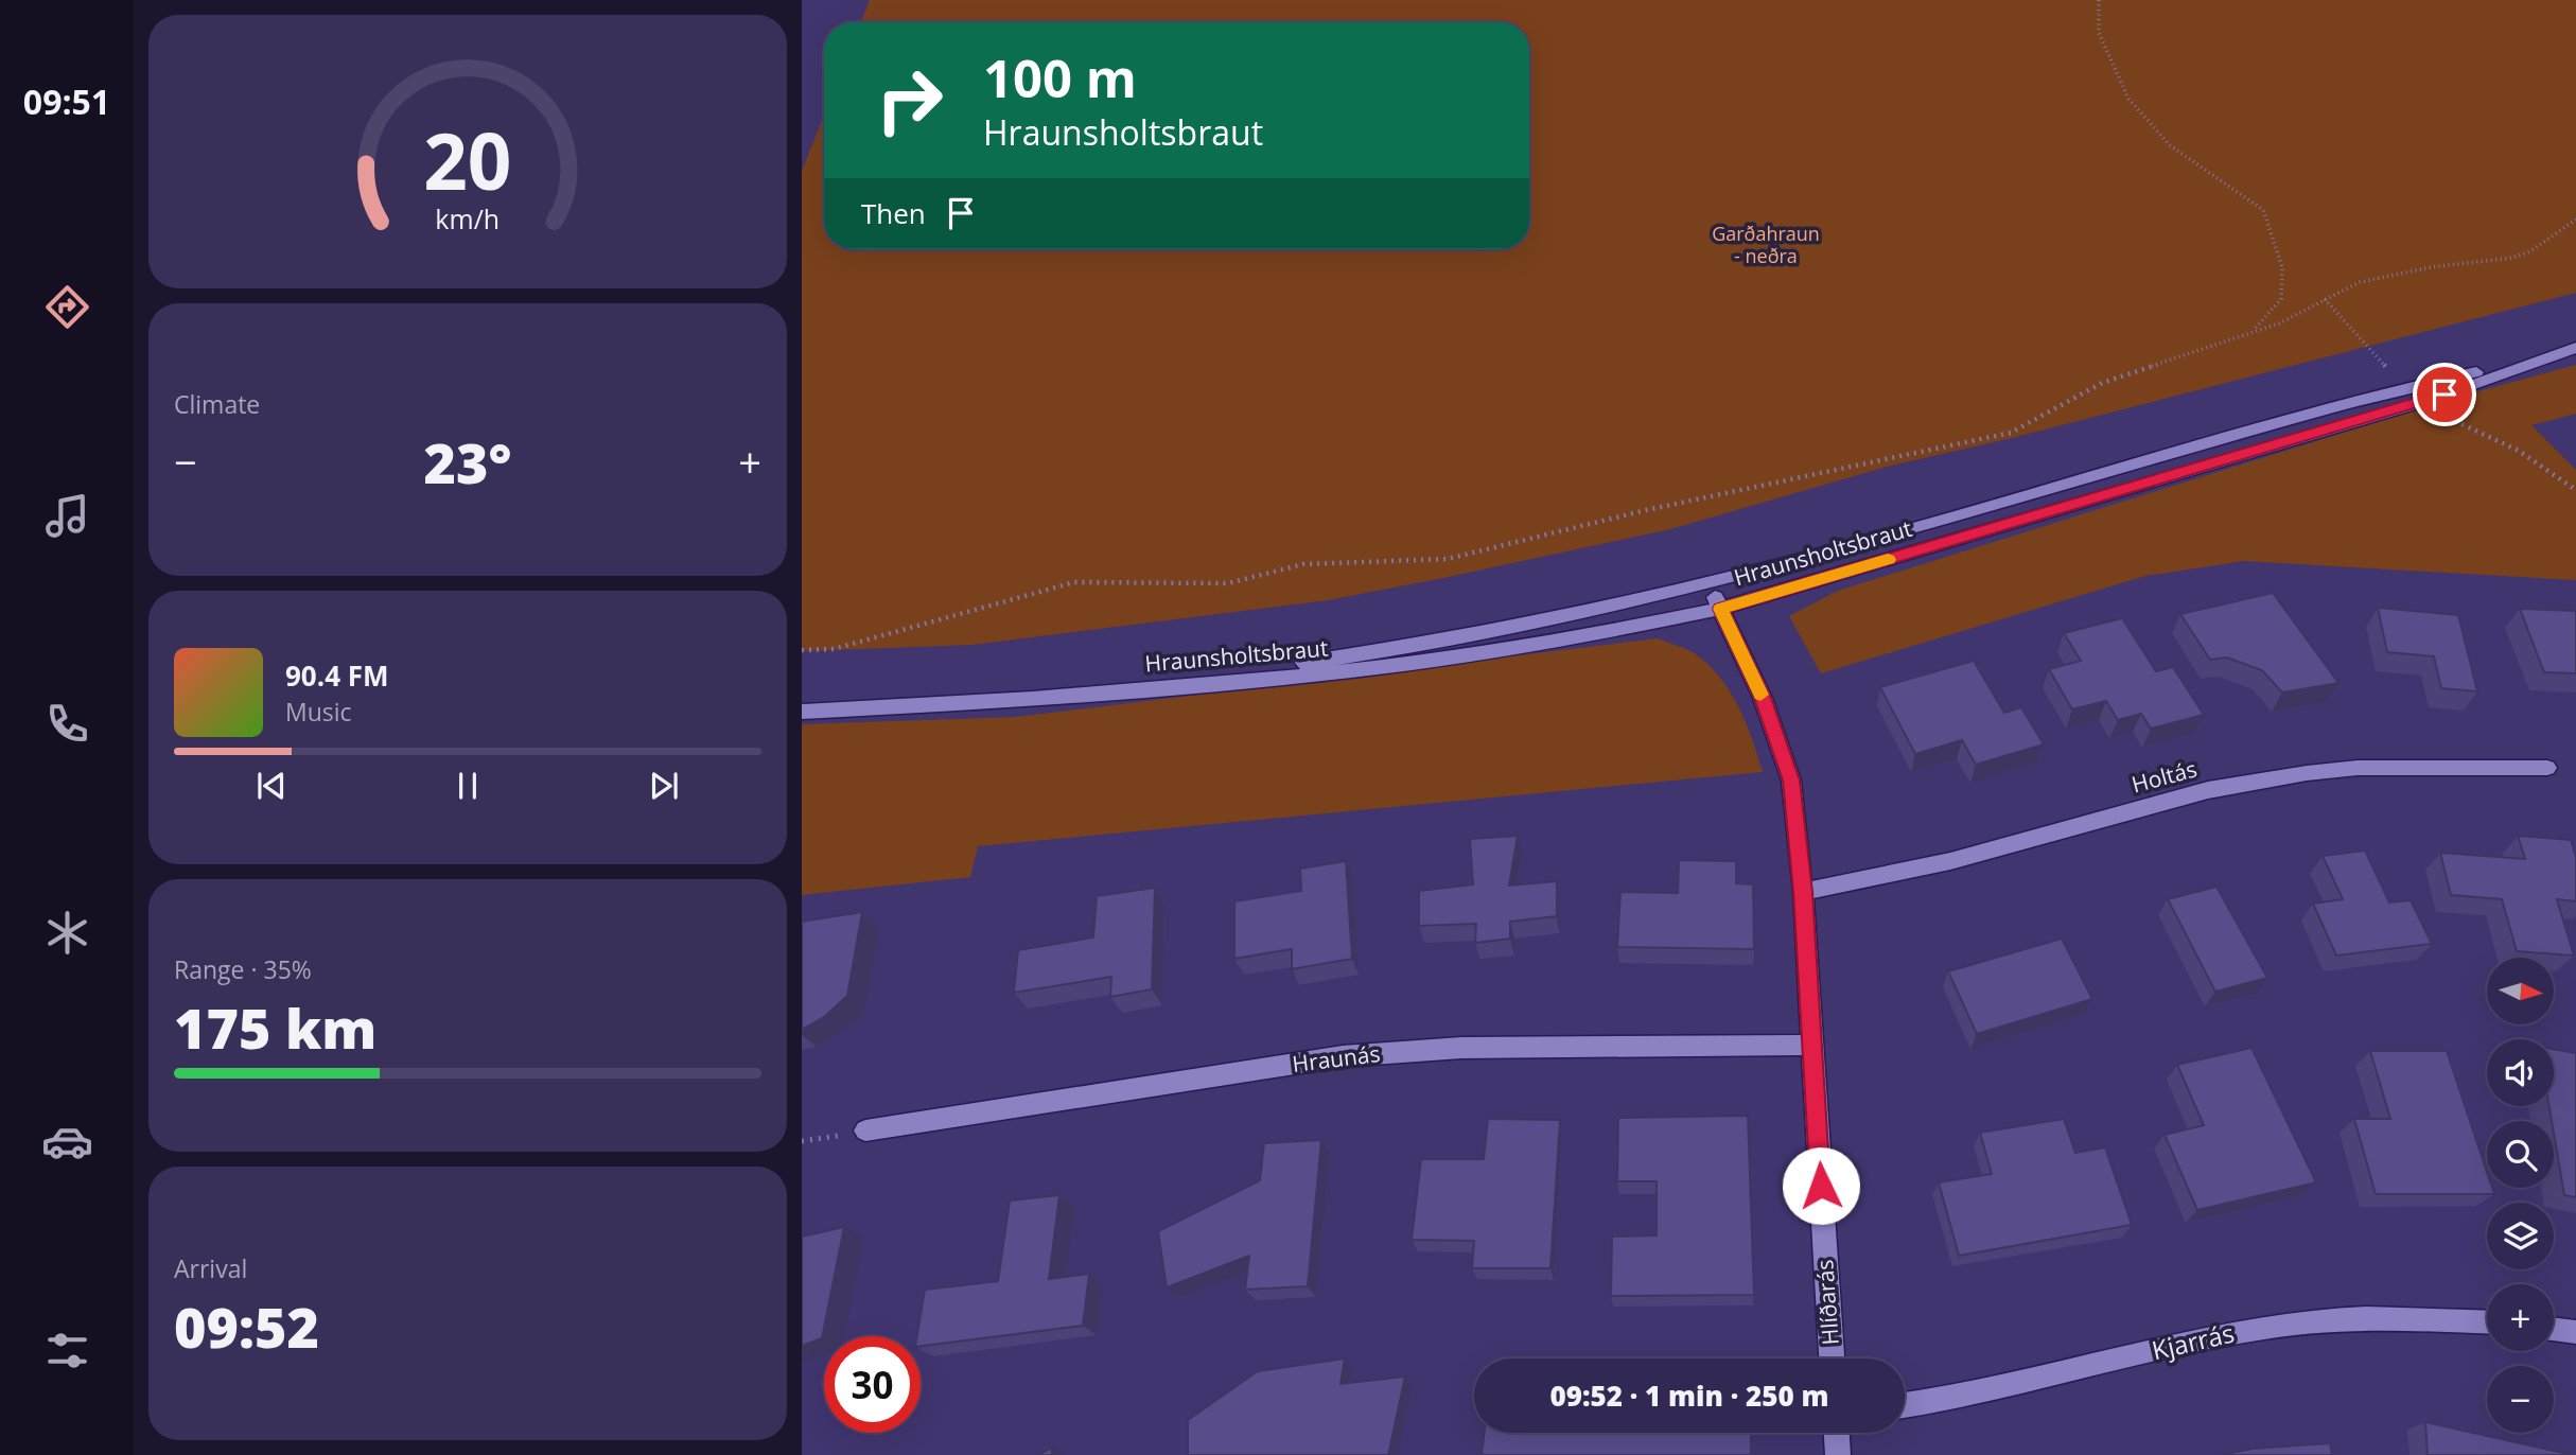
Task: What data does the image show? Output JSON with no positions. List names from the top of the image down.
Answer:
{
  "streets": {
    "street": [
      "Hraunsholtsbraut",
      "Holtás",
      "Hraunás",
      "Hlíðarás",
      "Kjarrás"
    ]
  },
  "crossings": [
    ["Hraunsholtsbraut", "Hlíðarás"],
    ["Holtás", "Hlíðarás"],
    ["Hraunás", "Hlíðarás"]
  ],
  "parks": ["Garðahraun - neðra"],
  "north": "right",
  "page": {
    "tabs": "09:51",
    "turn": ["100 m", "Hraunsholtsbraut"],
    "then": "Then",
    "tile": [
      "Climate",
      ["Range · 35%", "175 km"],
      ["Arrival", "09:52"]
    ],
    "heat": ["−", "23°", "+"],
    "song": ["90.4 FM", "Music"],
    "map_buttons": ["+", "−"],
    "limit": "30",
    "trip": "09:52 · 1 min · 250 m",
    "gauge": ["20", "km/h"]
  }
}
